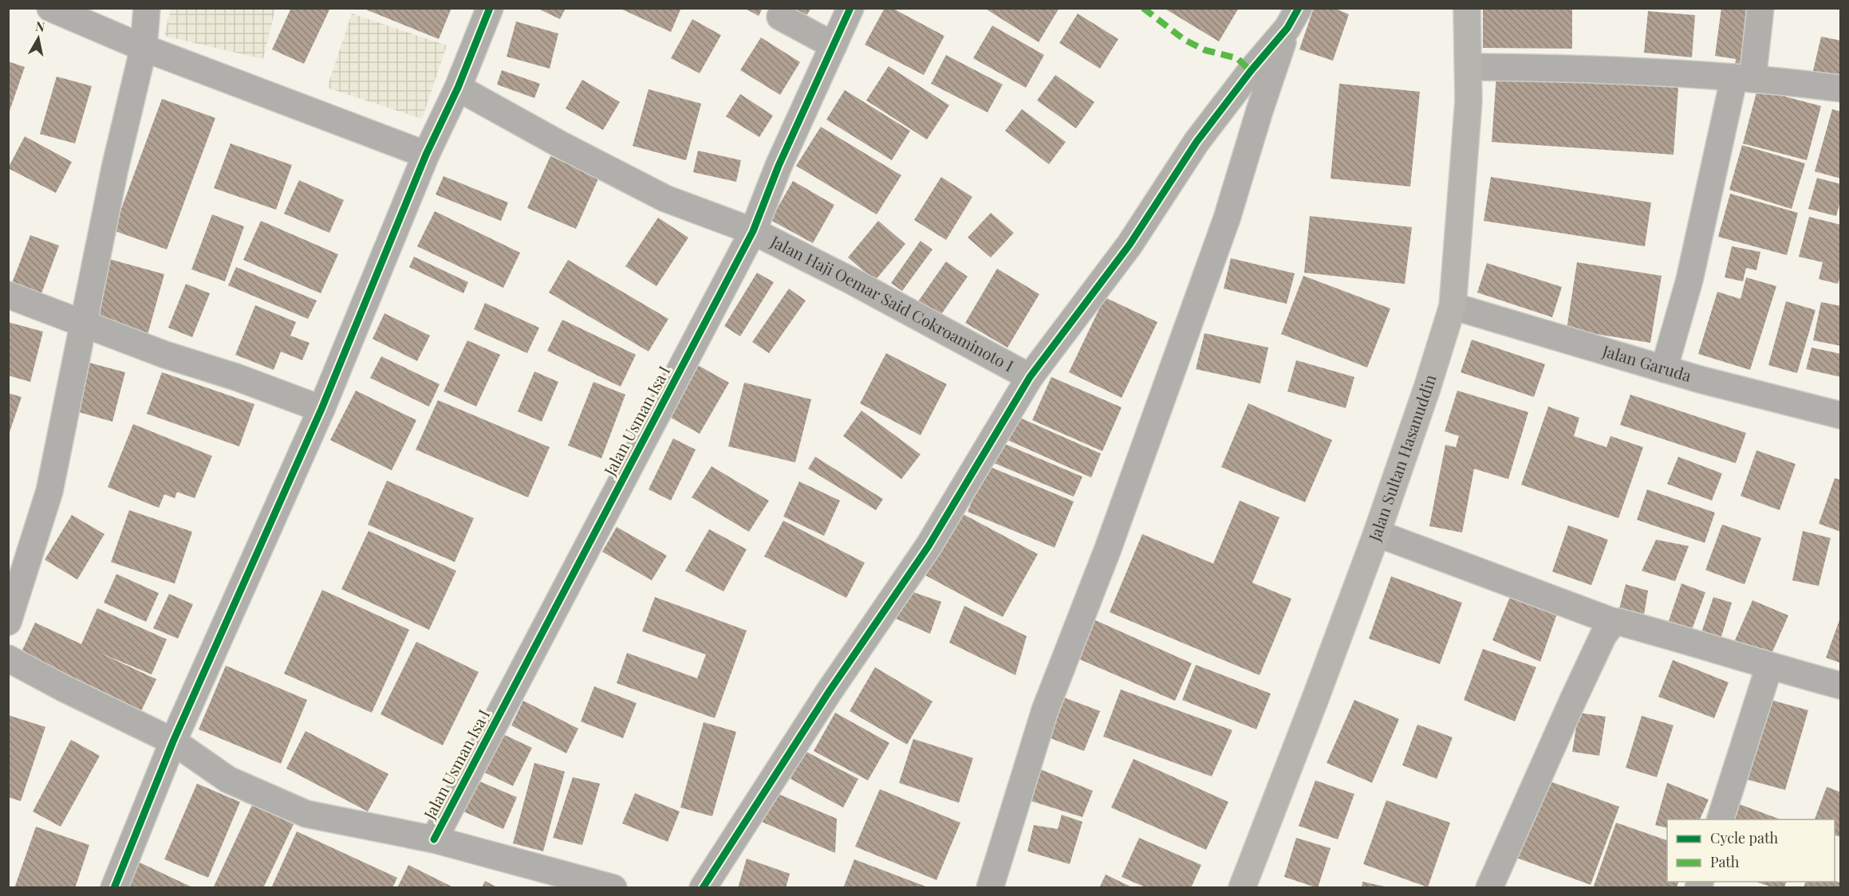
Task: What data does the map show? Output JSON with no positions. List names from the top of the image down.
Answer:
{
  "streets": {
    "highway": ["Jalan Sultan Hasanuddin"],
    "street": ["Jalan Haji Oemar Said Cokroaminoto I", "Jalan Garuda", "Jalan Usman Isa I"]
  },
  "crossings": [
    ["Jalan Haji Oemar Said Cokroaminoto I", "Jalan Usman Isa I"],
    ["Jalan Garuda", "Jalan Sultan Hasanuddin"]
  ],
  "legend": ["Cycle path", "Path"],
  "north": "top"
}
